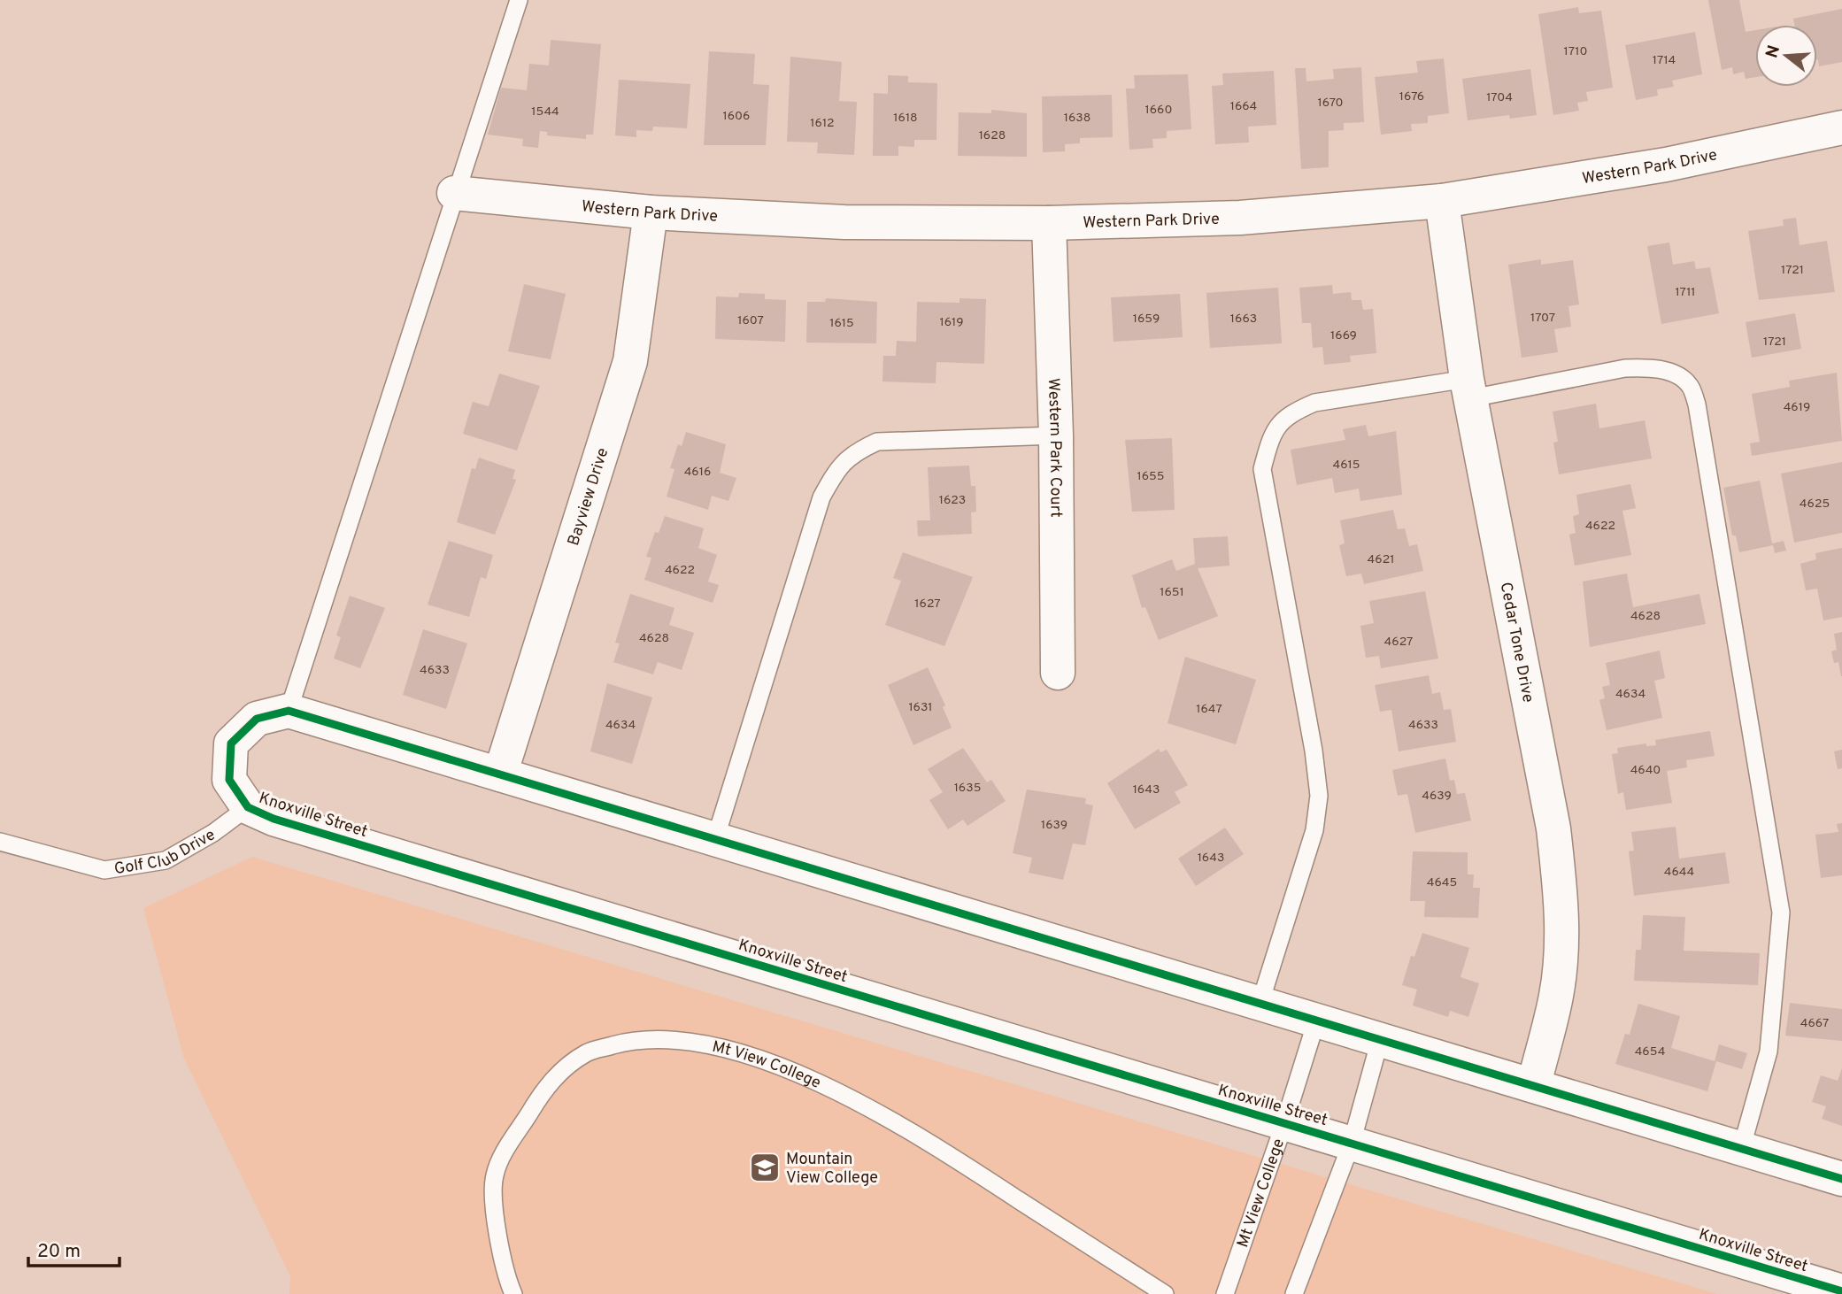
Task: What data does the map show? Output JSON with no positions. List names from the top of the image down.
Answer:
{
  "streets": {
    "street": [
      "Western Park Drive",
      "Western Park Court",
      "Bayview Drive",
      "Cedar Tone Drive",
      "Knoxville Street"
    ],
    "lane": ["Golf Club Drive", "Mt View College"]
  },
  "crossings": [
    ["Western Park Drive", "Western Park Court"],
    ["Western Park Drive", "Bayview Drive"],
    ["Western Park Drive", "Cedar Tone Drive"],
    ["Bayview Drive", "Knoxville Street"],
    ["Cedar Tone Drive", "Knoxville Street"],
    ["Knoxville Street", "Golf Club Drive"],
    ["Knoxville Street", "Mt View College"]
  ],
  "places": {
    "school or university": ["Mountain View College"]
  },
  "house_numbers": [
    "1710",
    "1714",
    "1676",
    "1704",
    "1670",
    "1664",
    "1660",
    "1544",
    "1606",
    "1618",
    "1638",
    "1612",
    "1628",
    "1721",
    "1711",
    "1707",
    "1659",
    "1663",
    "1607",
    "1619",
    "1615",
    "1669",
    "1721",
    "4619",
    "4615",
    "4616",
    "1655",
    "1623",
    "4625",
    "4622",
    "4621",
    "4622",
    "1651",
    "1627",
    "4628",
    "4628",
    "4627",
    "4633",
    "4634",
    "1631",
    "1647",
    "4634",
    "4633",
    "4640",
    "1635",
    "1643",
    "4639",
    "1639",
    "1643",
    "4644",
    "4645",
    "4667",
    "4654"
  ],
  "scale_bar": "20 m",
  "north": "left"
}
